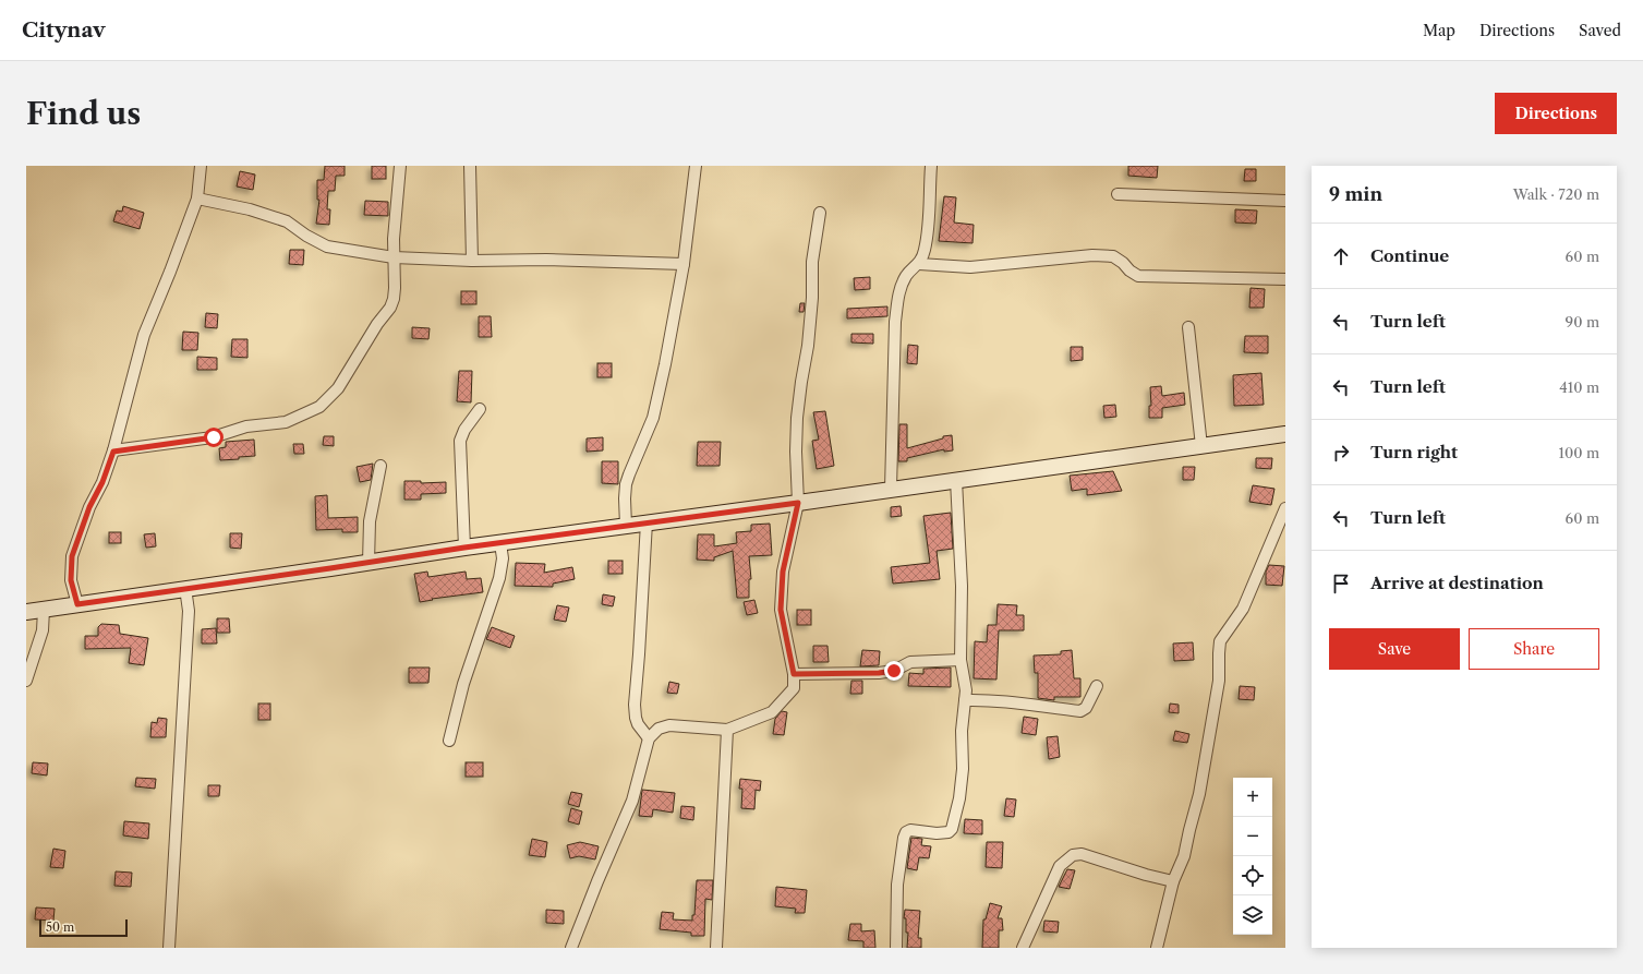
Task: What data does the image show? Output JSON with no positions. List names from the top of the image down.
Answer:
{
  "scale_bar": "50 m",
  "page": {
    "header": "Citynav",
    "nav": ["Map", "Directions", "Saved"],
    "buttons": [
      "Directions",
      ["Save", "Share"]
    ],
    "title": "Find us",
    "heading": ["9 min", "Walk · 720 m"],
    "list": [
      ["Continue", "60 m"],
      ["Turn left", "90 m"],
      ["Turn left", "410 m"],
      ["Turn right", "100 m"],
      ["Turn left", "60 m"],
      "Arrive at destination"
    ],
    "map_buttons": ["+", "−"],
    "scale": "50 m"
  }
}
